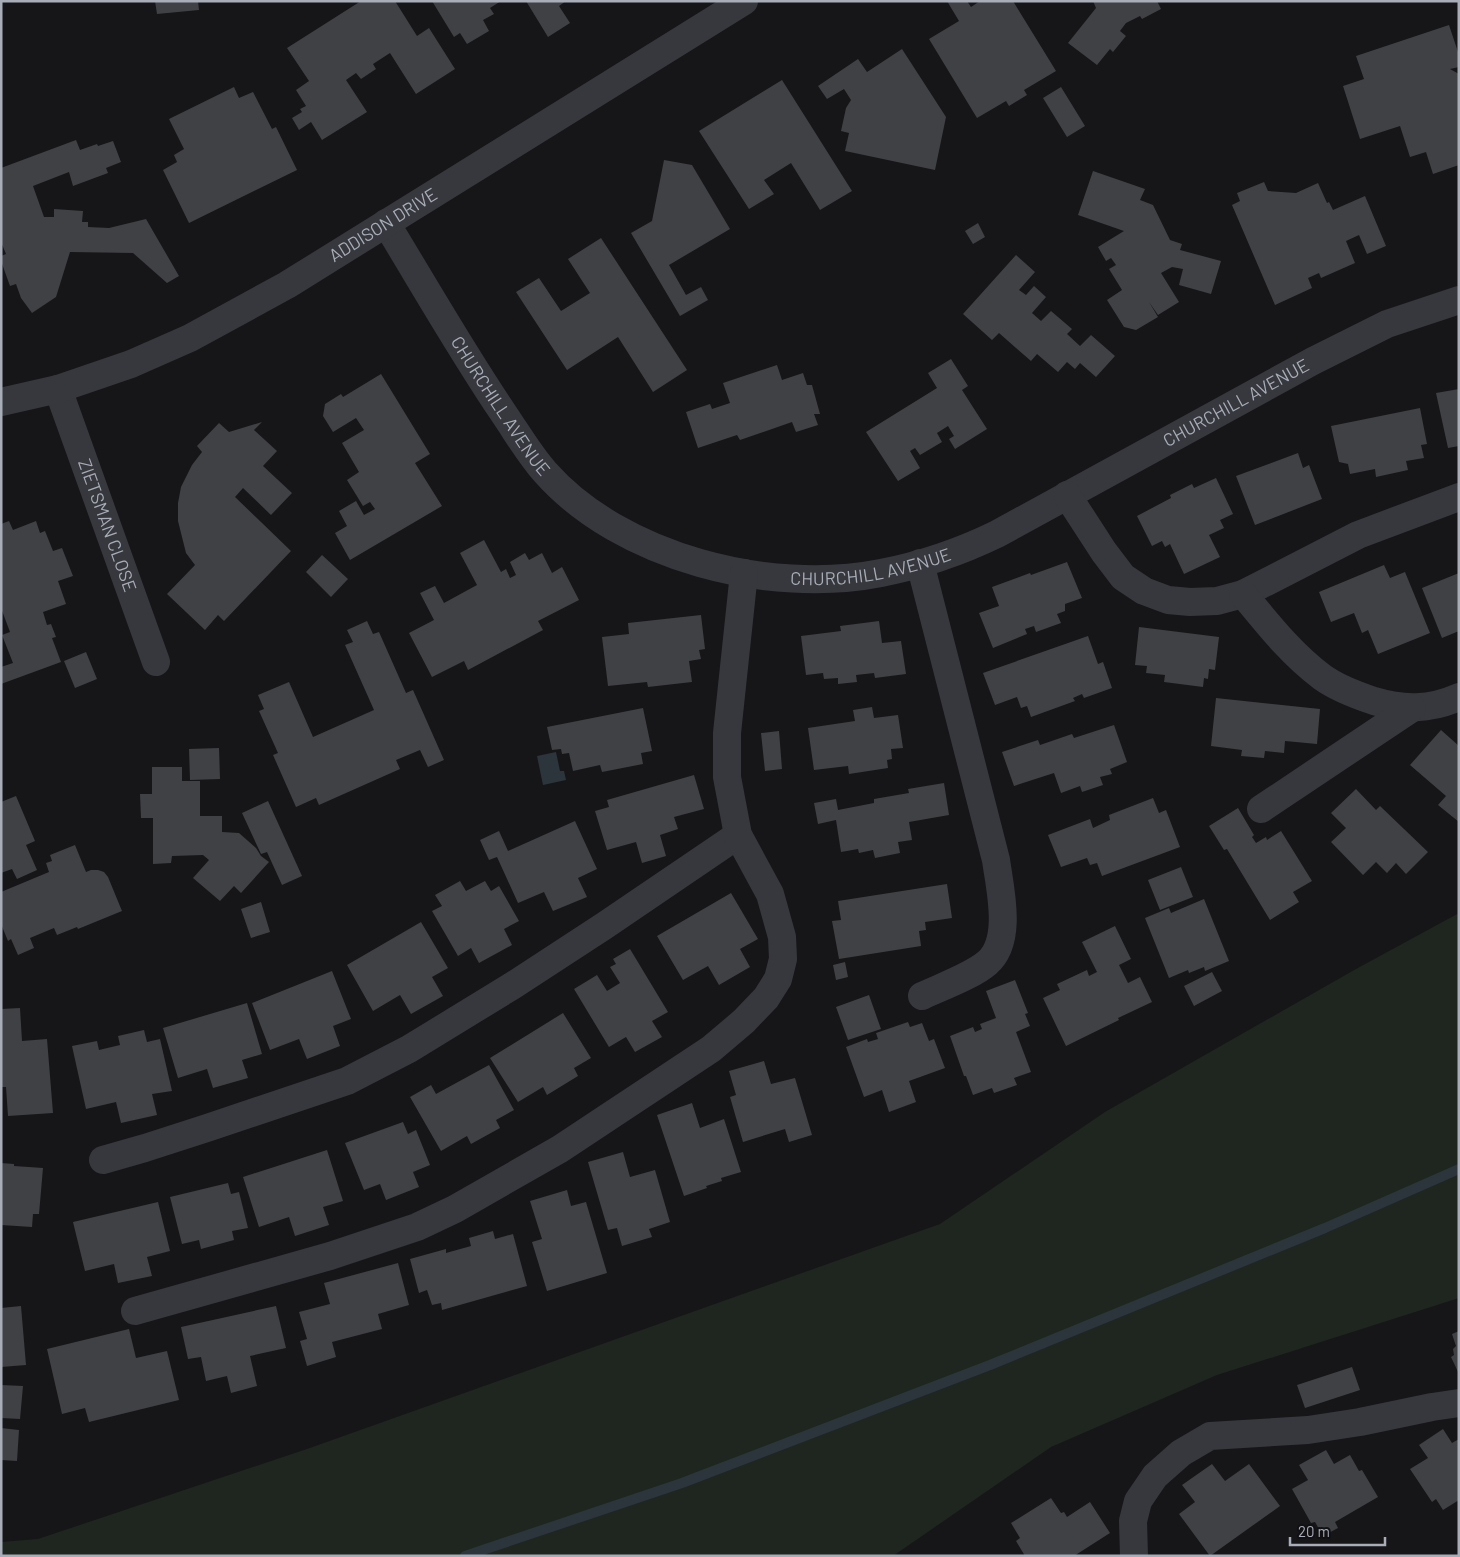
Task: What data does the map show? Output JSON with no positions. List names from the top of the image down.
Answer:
{
  "streets": {
    "street": ["ADDISON DRIVE", "CHURCHILL AVENUE", "ZIETSMAN CLOSE"]
  },
  "crossings": [
    ["ADDISON DRIVE", "CHURCHILL AVENUE"],
    ["ADDISON DRIVE", "ZIETSMAN CLOSE"]
  ],
  "scale_bar": "20 m"
}
